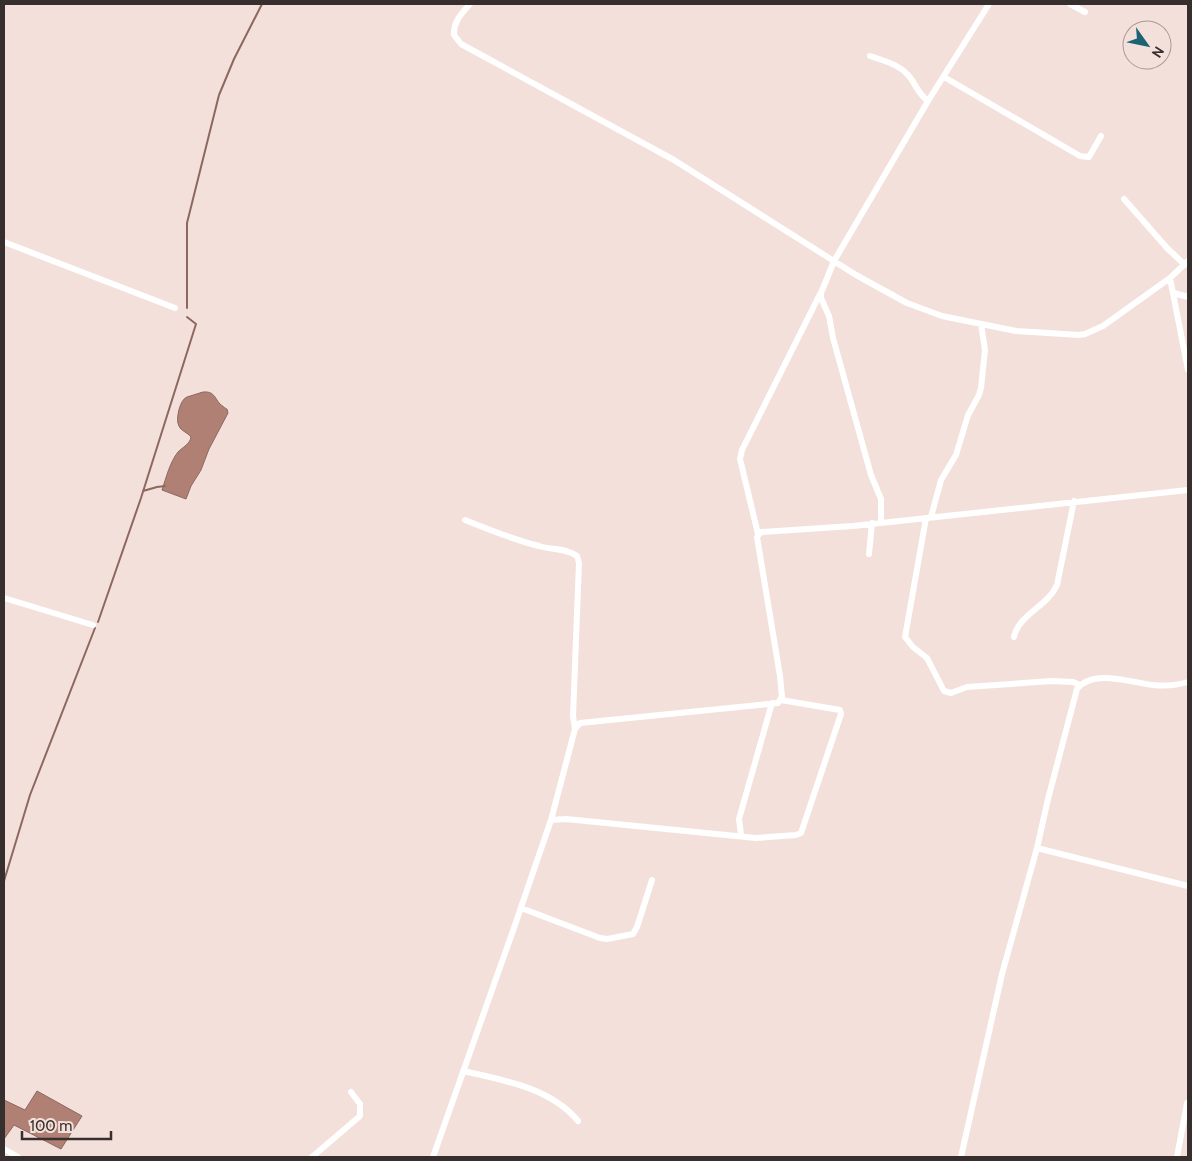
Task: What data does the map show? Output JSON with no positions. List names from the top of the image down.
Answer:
{
  "scale_bar": "100 m",
  "north": "bottom right"
}
